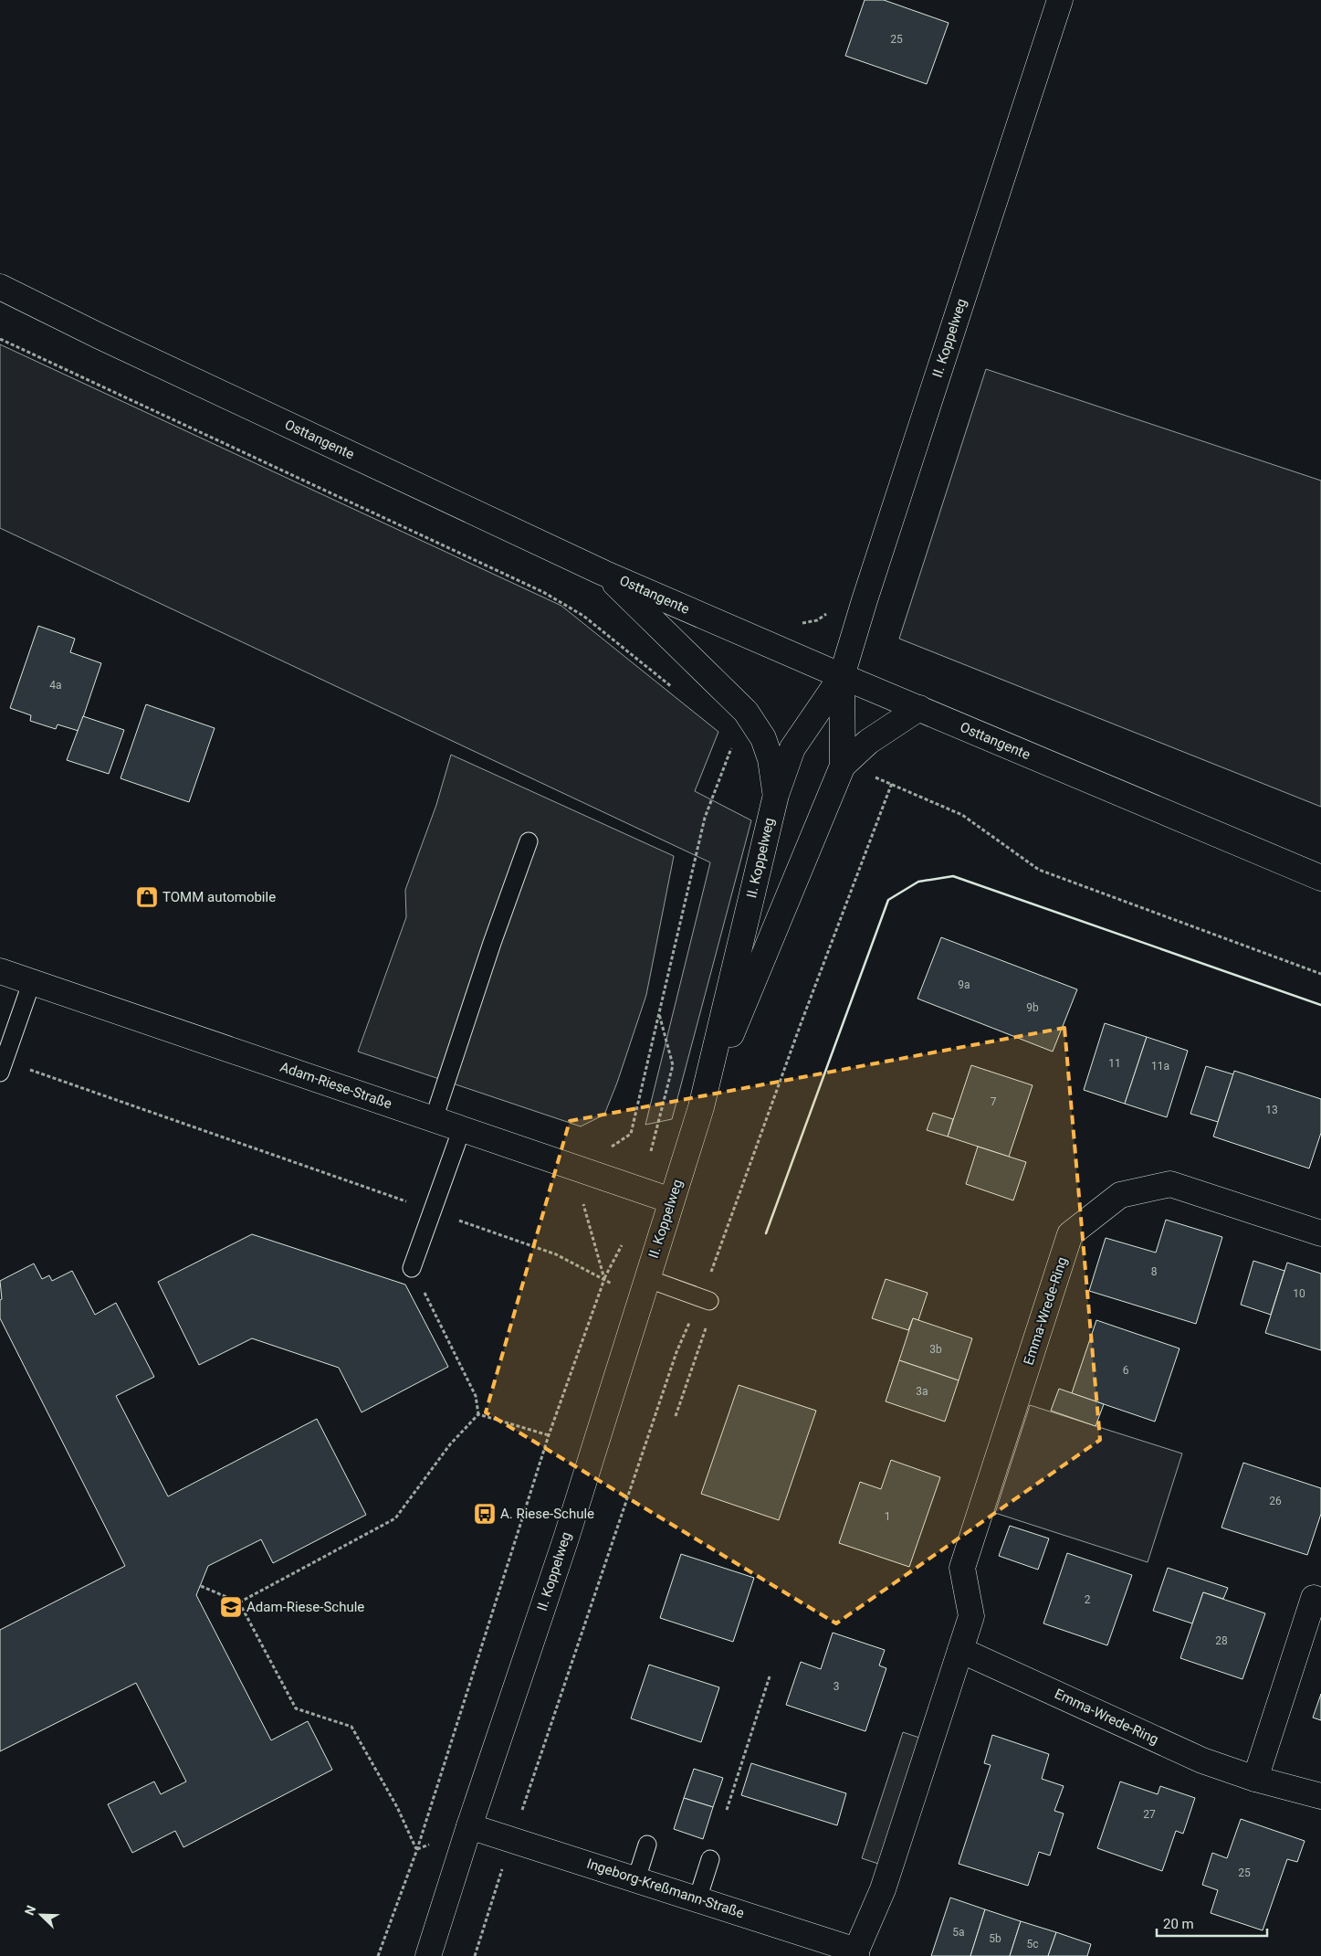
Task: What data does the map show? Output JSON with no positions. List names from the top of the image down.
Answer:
{
  "streets": {
    "street": [
      "II. Koppelweg",
      "Osttangente",
      "Adam-Riese-Straße",
      "Emma-Wrede-Ring",
      "Ingeborg-Kreßmann-Straße"
    ]
  },
  "crossings": [
    ["II. Koppelweg", "Osttangente"],
    ["II. Koppelweg", "Adam-Riese-Straße"],
    ["II. Koppelweg", "Ingeborg-Kreßmann-Straße"],
    ["Emma-Wrede-Ring", "Ingeborg-Kreßmann-Straße"]
  ],
  "places": {
    "shop": ["TOMM automobile"],
    "bus stop": ["A. Riese-Schule"],
    "school or university": ["Adam-Riese-Schule"]
  },
  "house_numbers": [
    "25",
    "4a",
    "9a",
    "9b",
    "11",
    "11a",
    "7",
    "13",
    "8",
    "10",
    "3b",
    "6",
    "3a",
    "26",
    "1",
    "2",
    "28",
    "3",
    "27",
    "25",
    "5a",
    "5b",
    "5c"
  ],
  "scale_bar": "20 m",
  "north": "top left"
}
